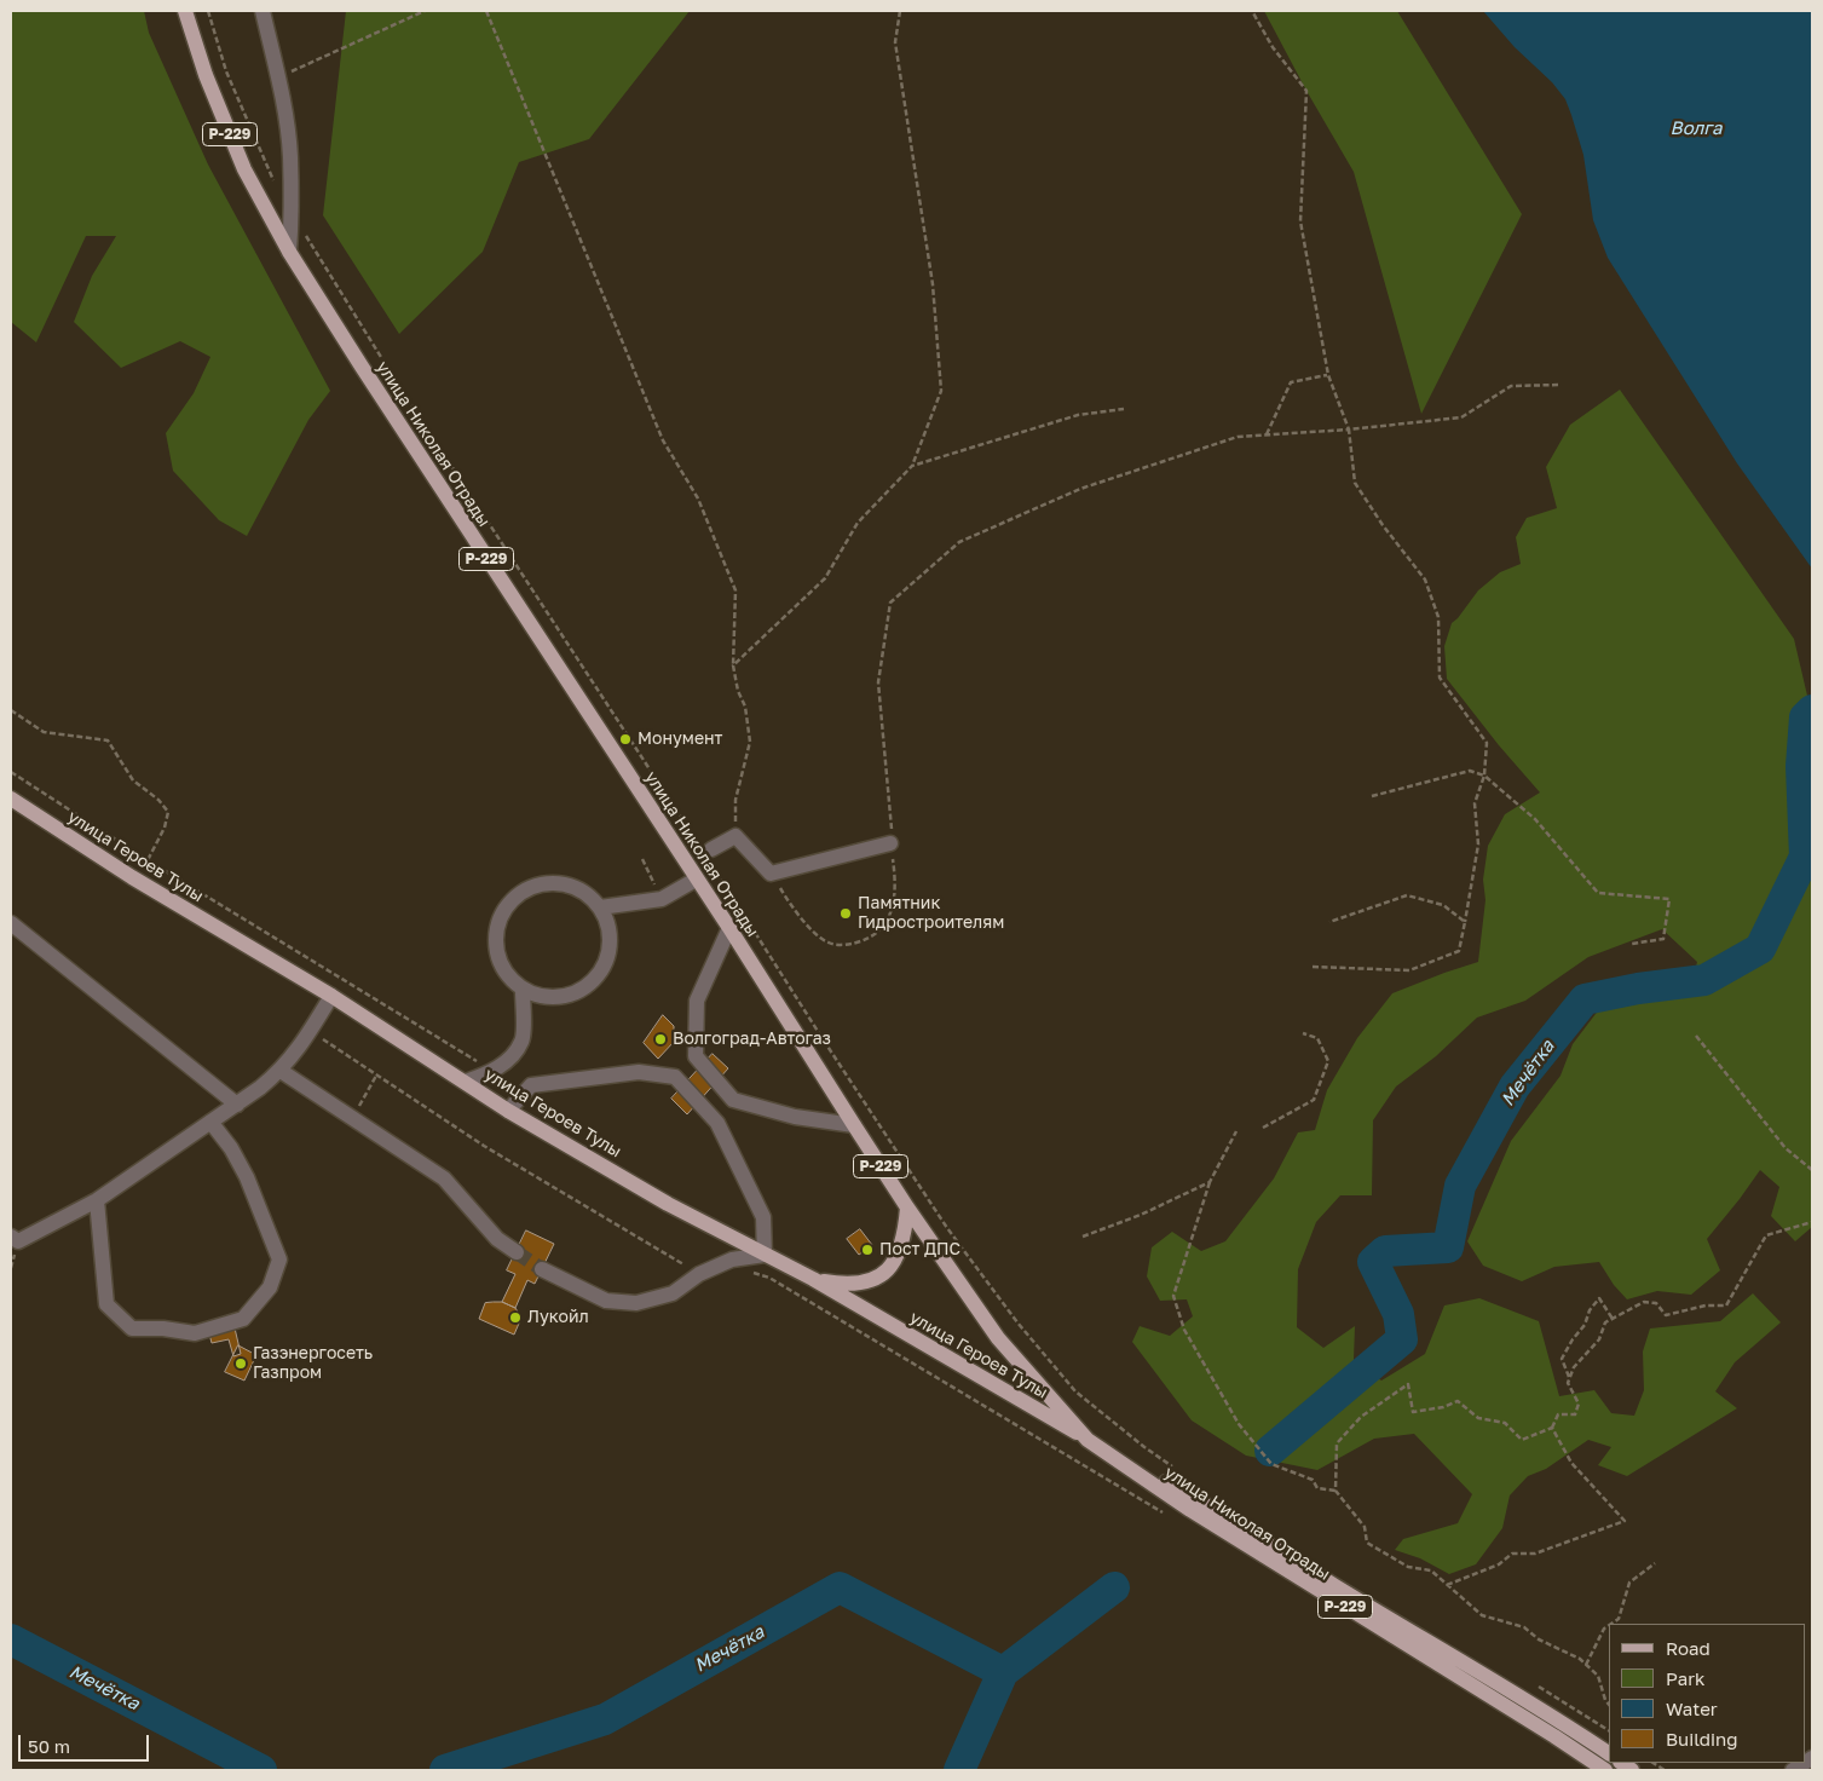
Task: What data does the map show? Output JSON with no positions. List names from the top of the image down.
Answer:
{
  "streets": {
    "main road": ["Р-229", "улица Николая Отрады", "улица Героев Тулы"]
  },
  "crossings": [
    ["улица Николая Отрады", "улица Героев Тулы"]
  ],
  "water": ["Волга", "Мечётка"],
  "places": [
    "Монумент",
    "Памятник Гидростроителям",
    "Волгоград-Автогаз",
    "Пост ДПС",
    "Лукойл",
    "Газэнергосеть Газпром"
  ],
  "legend": [
    "Road",
    "Park",
    "Water",
    "Building"
  ],
  "scale_bar": "50 m"
}
